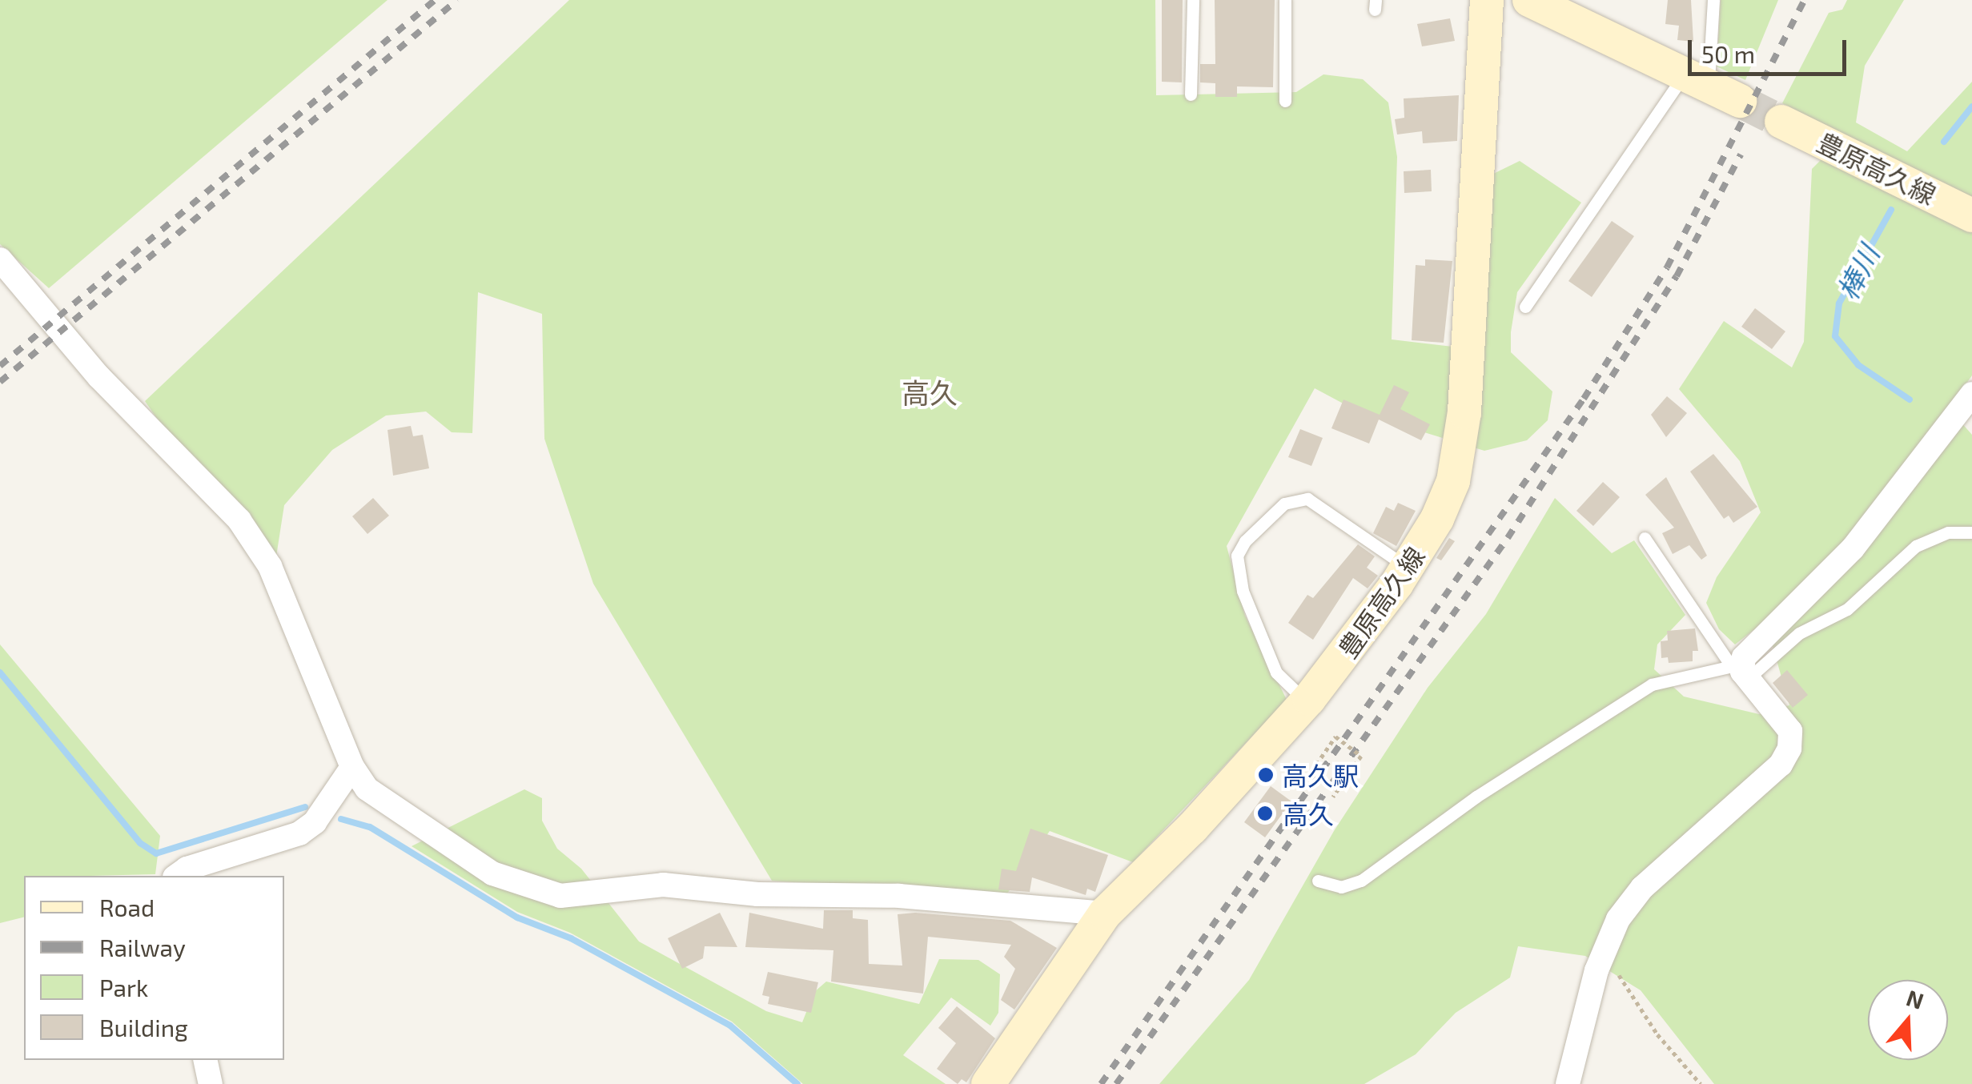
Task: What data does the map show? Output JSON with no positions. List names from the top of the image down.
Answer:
{
  "streets": {
    "main road": ["豊原高久線"]
  },
  "districts": ["高久"],
  "water": ["棒川"],
  "places": ["高久駅", "高久"],
  "legend": [
    "Road",
    "Railway",
    "Park",
    "Building"
  ],
  "scale_bar": "50 m",
  "north": "top"
}
